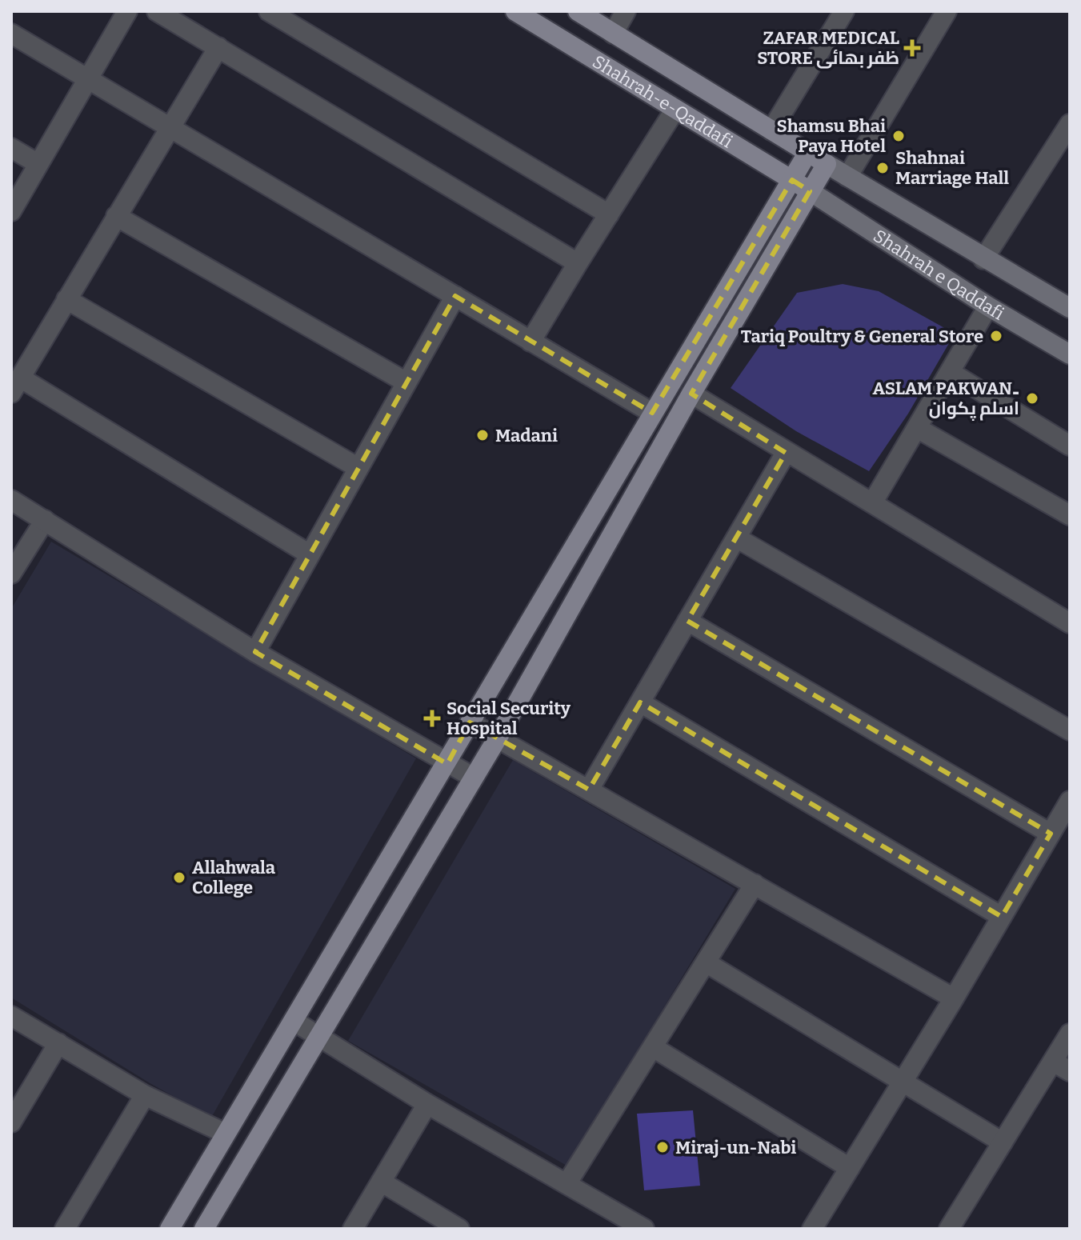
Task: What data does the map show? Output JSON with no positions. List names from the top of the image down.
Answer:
{
  "streets": {
    "main road": ["Shahrah-e-Qaddafi", "Shahrah e Qaddafi"]
  },
  "crossings": [
    ["Shahrah-e-Qaddafi", "Shahrah e Qaddafi"]
  ],
  "places": {
    "health": ["ZAFAR MEDICAL STORE ظفر بھائی", "Social Security Hospital"],
    "other": [
      "Shamsu Bhai Paya Hotel",
      "Shahnai Marriage Hall",
      "Tariq Poultry & General Store",
      "ASLAM PAKWAN۔ اسلم پکوان",
      "Madani",
      "Allahwala College",
      "Miraj-un-Nabi"
    ]
  }
}
